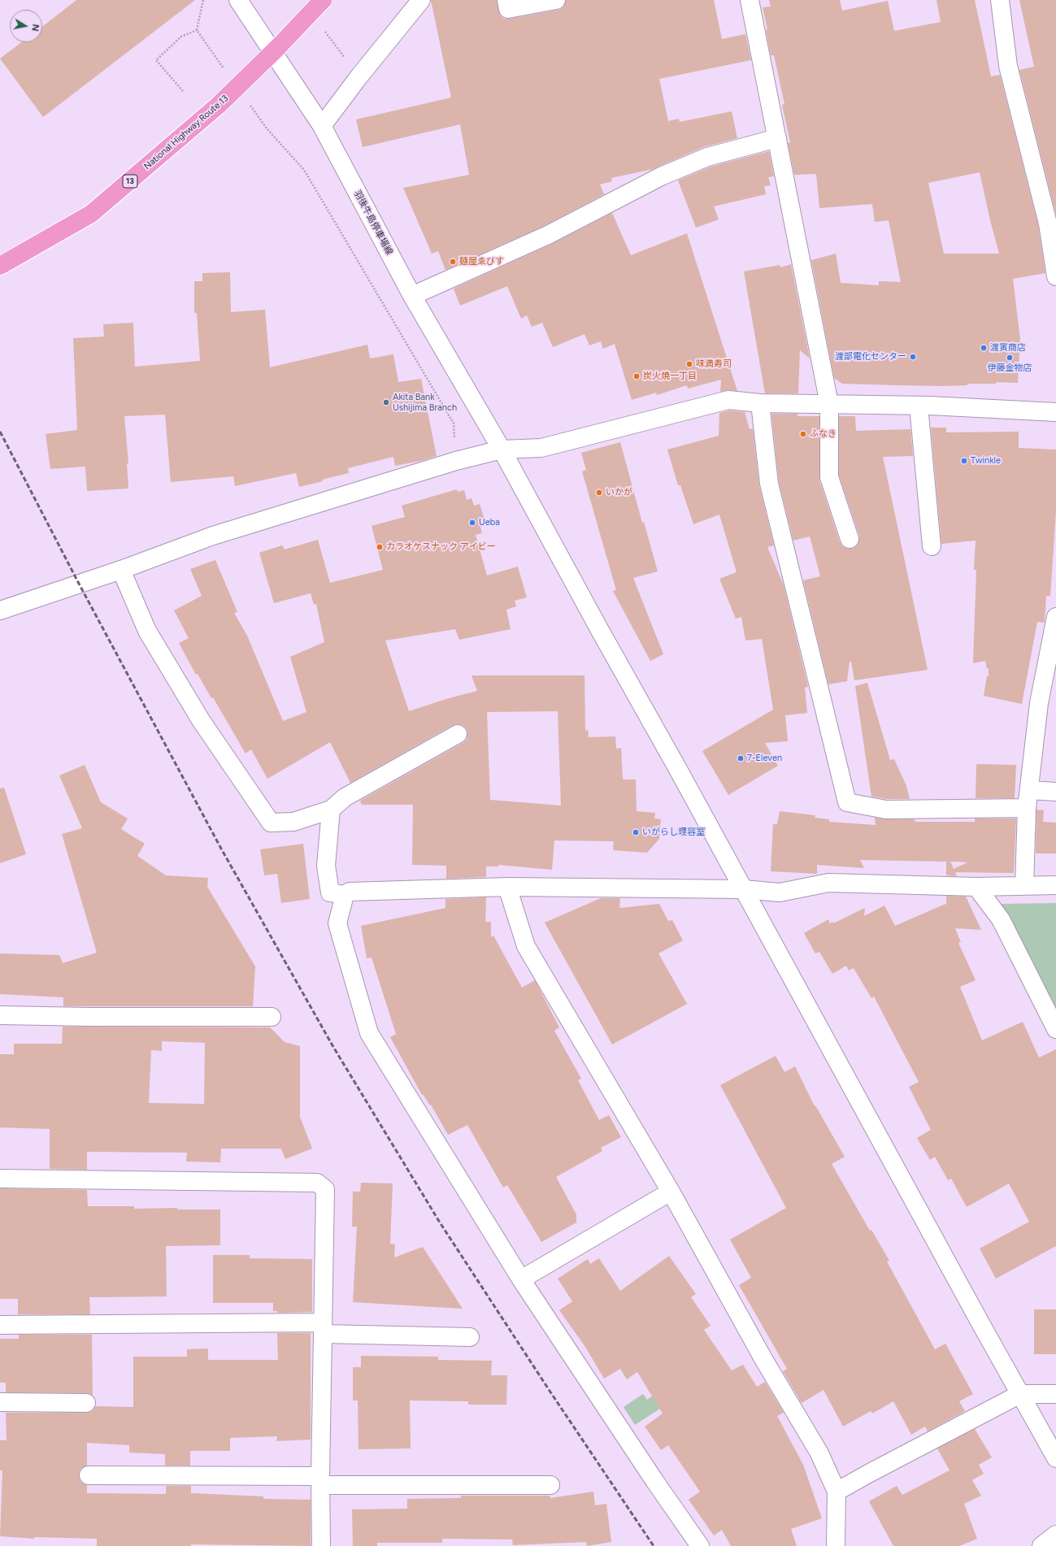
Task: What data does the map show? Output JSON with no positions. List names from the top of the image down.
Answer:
{
  "streets": {
    "highway": ["National Highway Route 13", "13"],
    "street": ["羽後牛島停車場線"]
  },
  "places": [
    "麺屋ゑびす",
    "渡寅商店",
    "渡部電化センター",
    "伊藤金物店",
    "味満寿司",
    "炭火焼一丁目",
    "Akita Bank Ushijima Branch",
    "ふなき",
    "Twinkle",
    "いかが",
    "Ueba",
    "カラオケスナック アイビー",
    "7-Eleven",
    "いがらし理容室"
  ],
  "north": "right"
}
